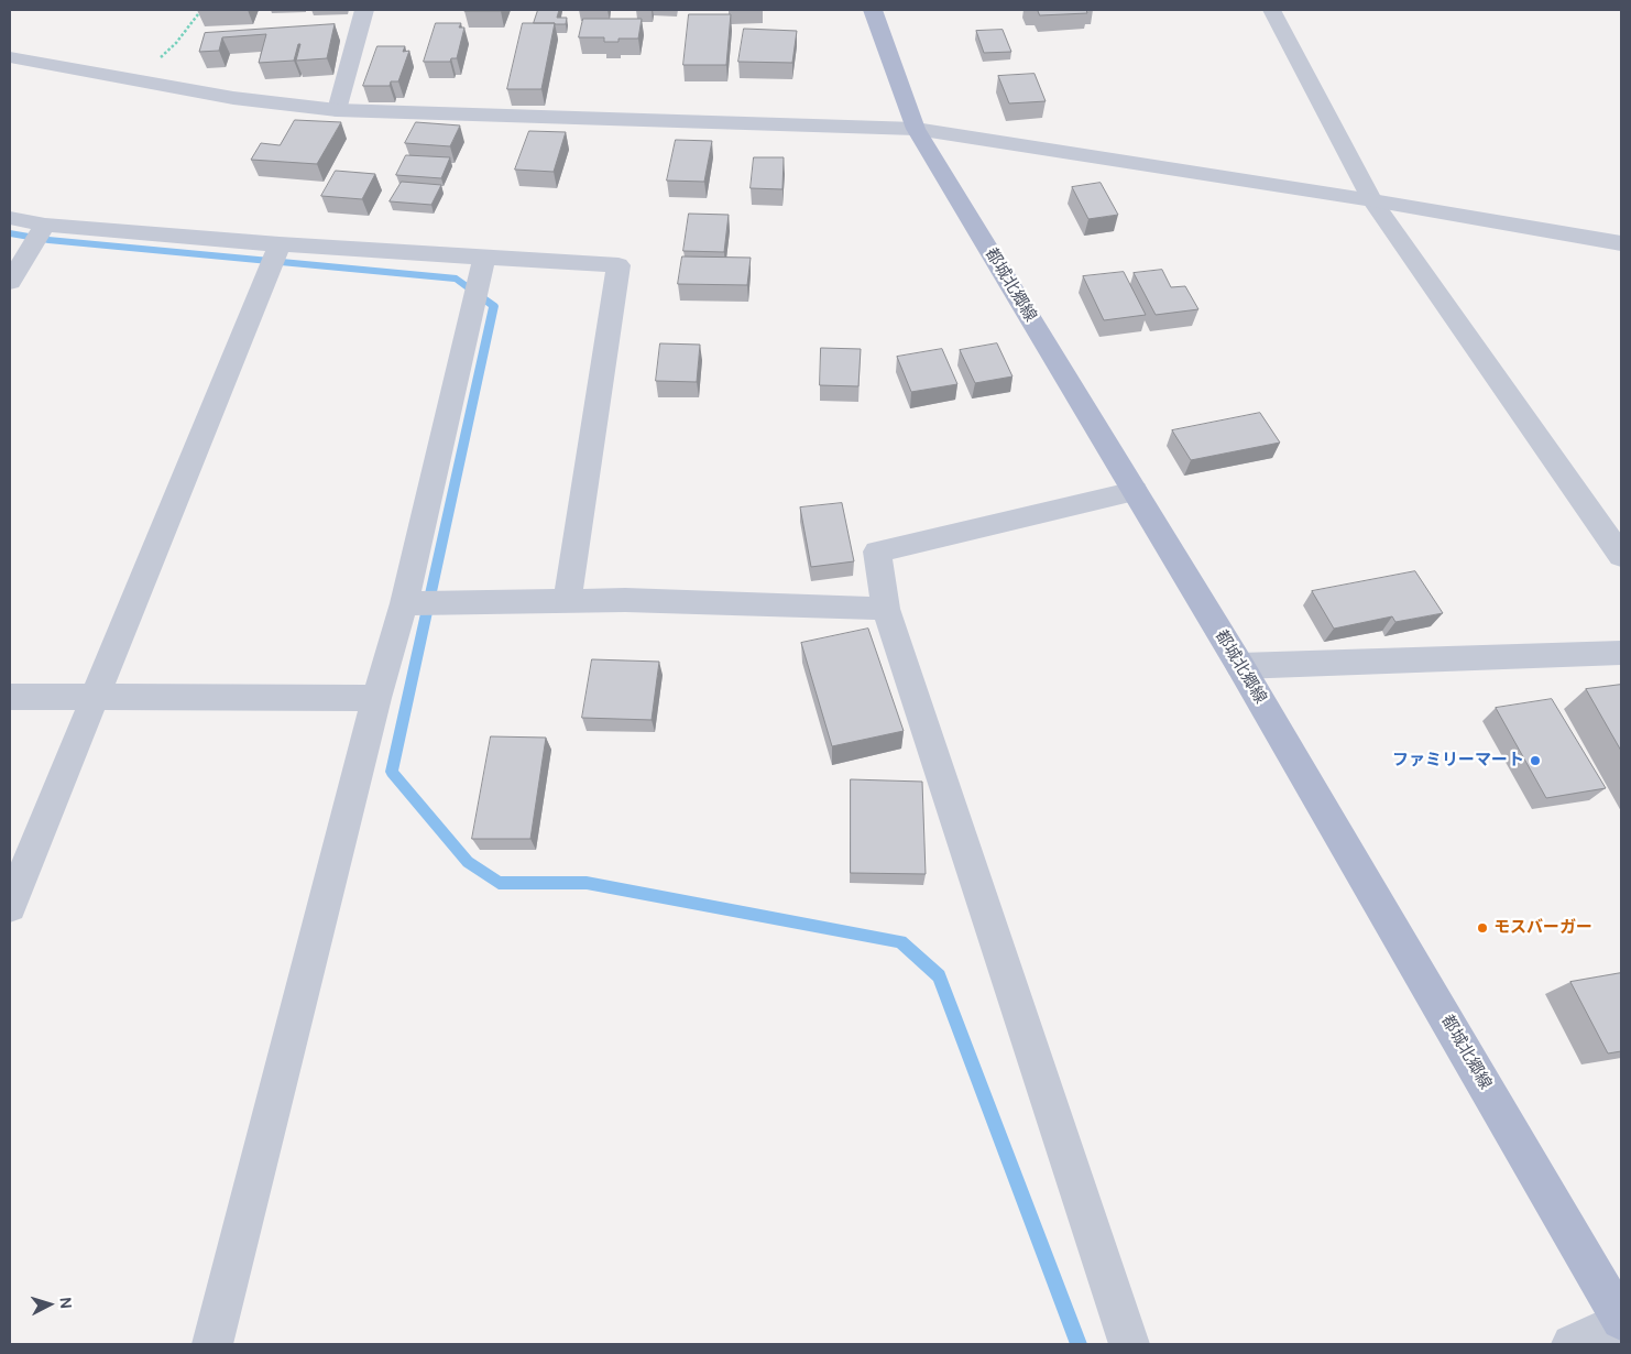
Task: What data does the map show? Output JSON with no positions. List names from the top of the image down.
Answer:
{
  "streets": {
    "main road": ["都城北郷線"]
  },
  "places": ["ファミリーマート", "モスバーガー"],
  "north": "right"
}
